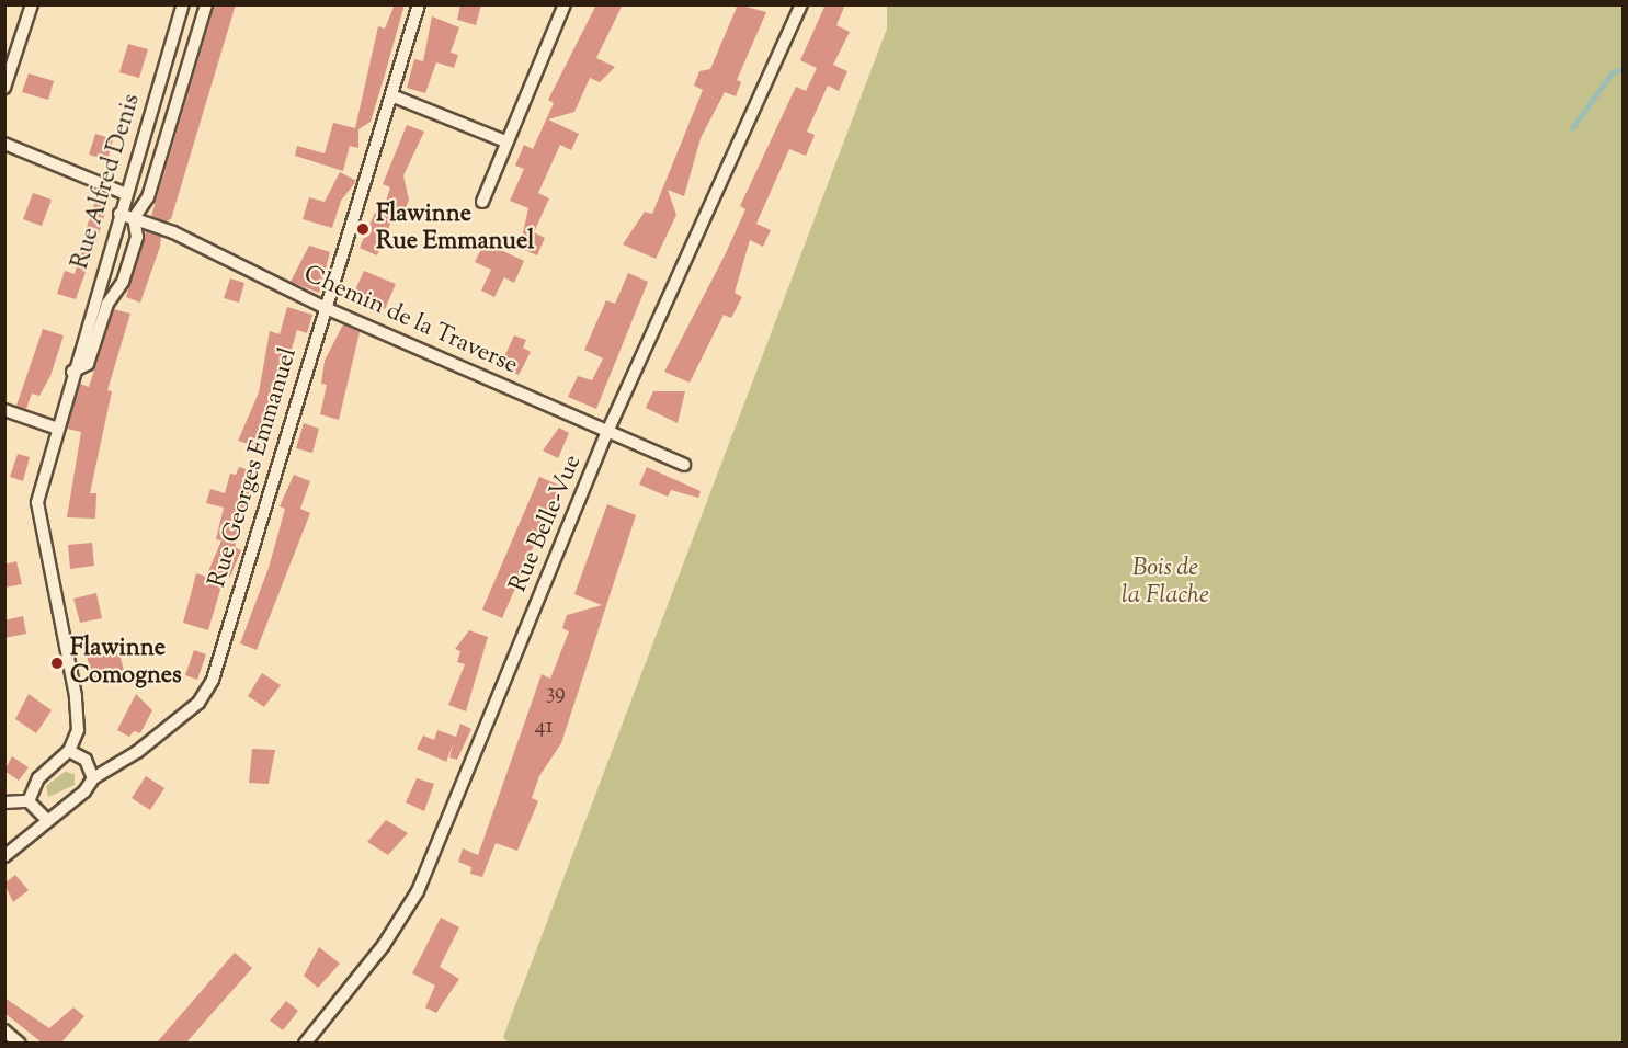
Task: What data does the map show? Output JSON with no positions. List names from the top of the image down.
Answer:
{
  "streets": {
    "street": [
      "Rue Alfred Denis",
      "Chemin de la Traverse",
      "Rue Georges Emmanuel",
      "Rue Belle-Vue"
    ]
  },
  "crossings": [
    ["Rue Alfred Denis", "Chemin de la Traverse"],
    ["Chemin de la Traverse", "Rue Georges Emmanuel"],
    ["Chemin de la Traverse", "Rue Belle-Vue"]
  ],
  "parks": ["Bois de la Flache"],
  "places": ["Flawinne Rue Emmanuel", "Flawinne Comognes"],
  "house_numbers": ["39", "41"]
}
